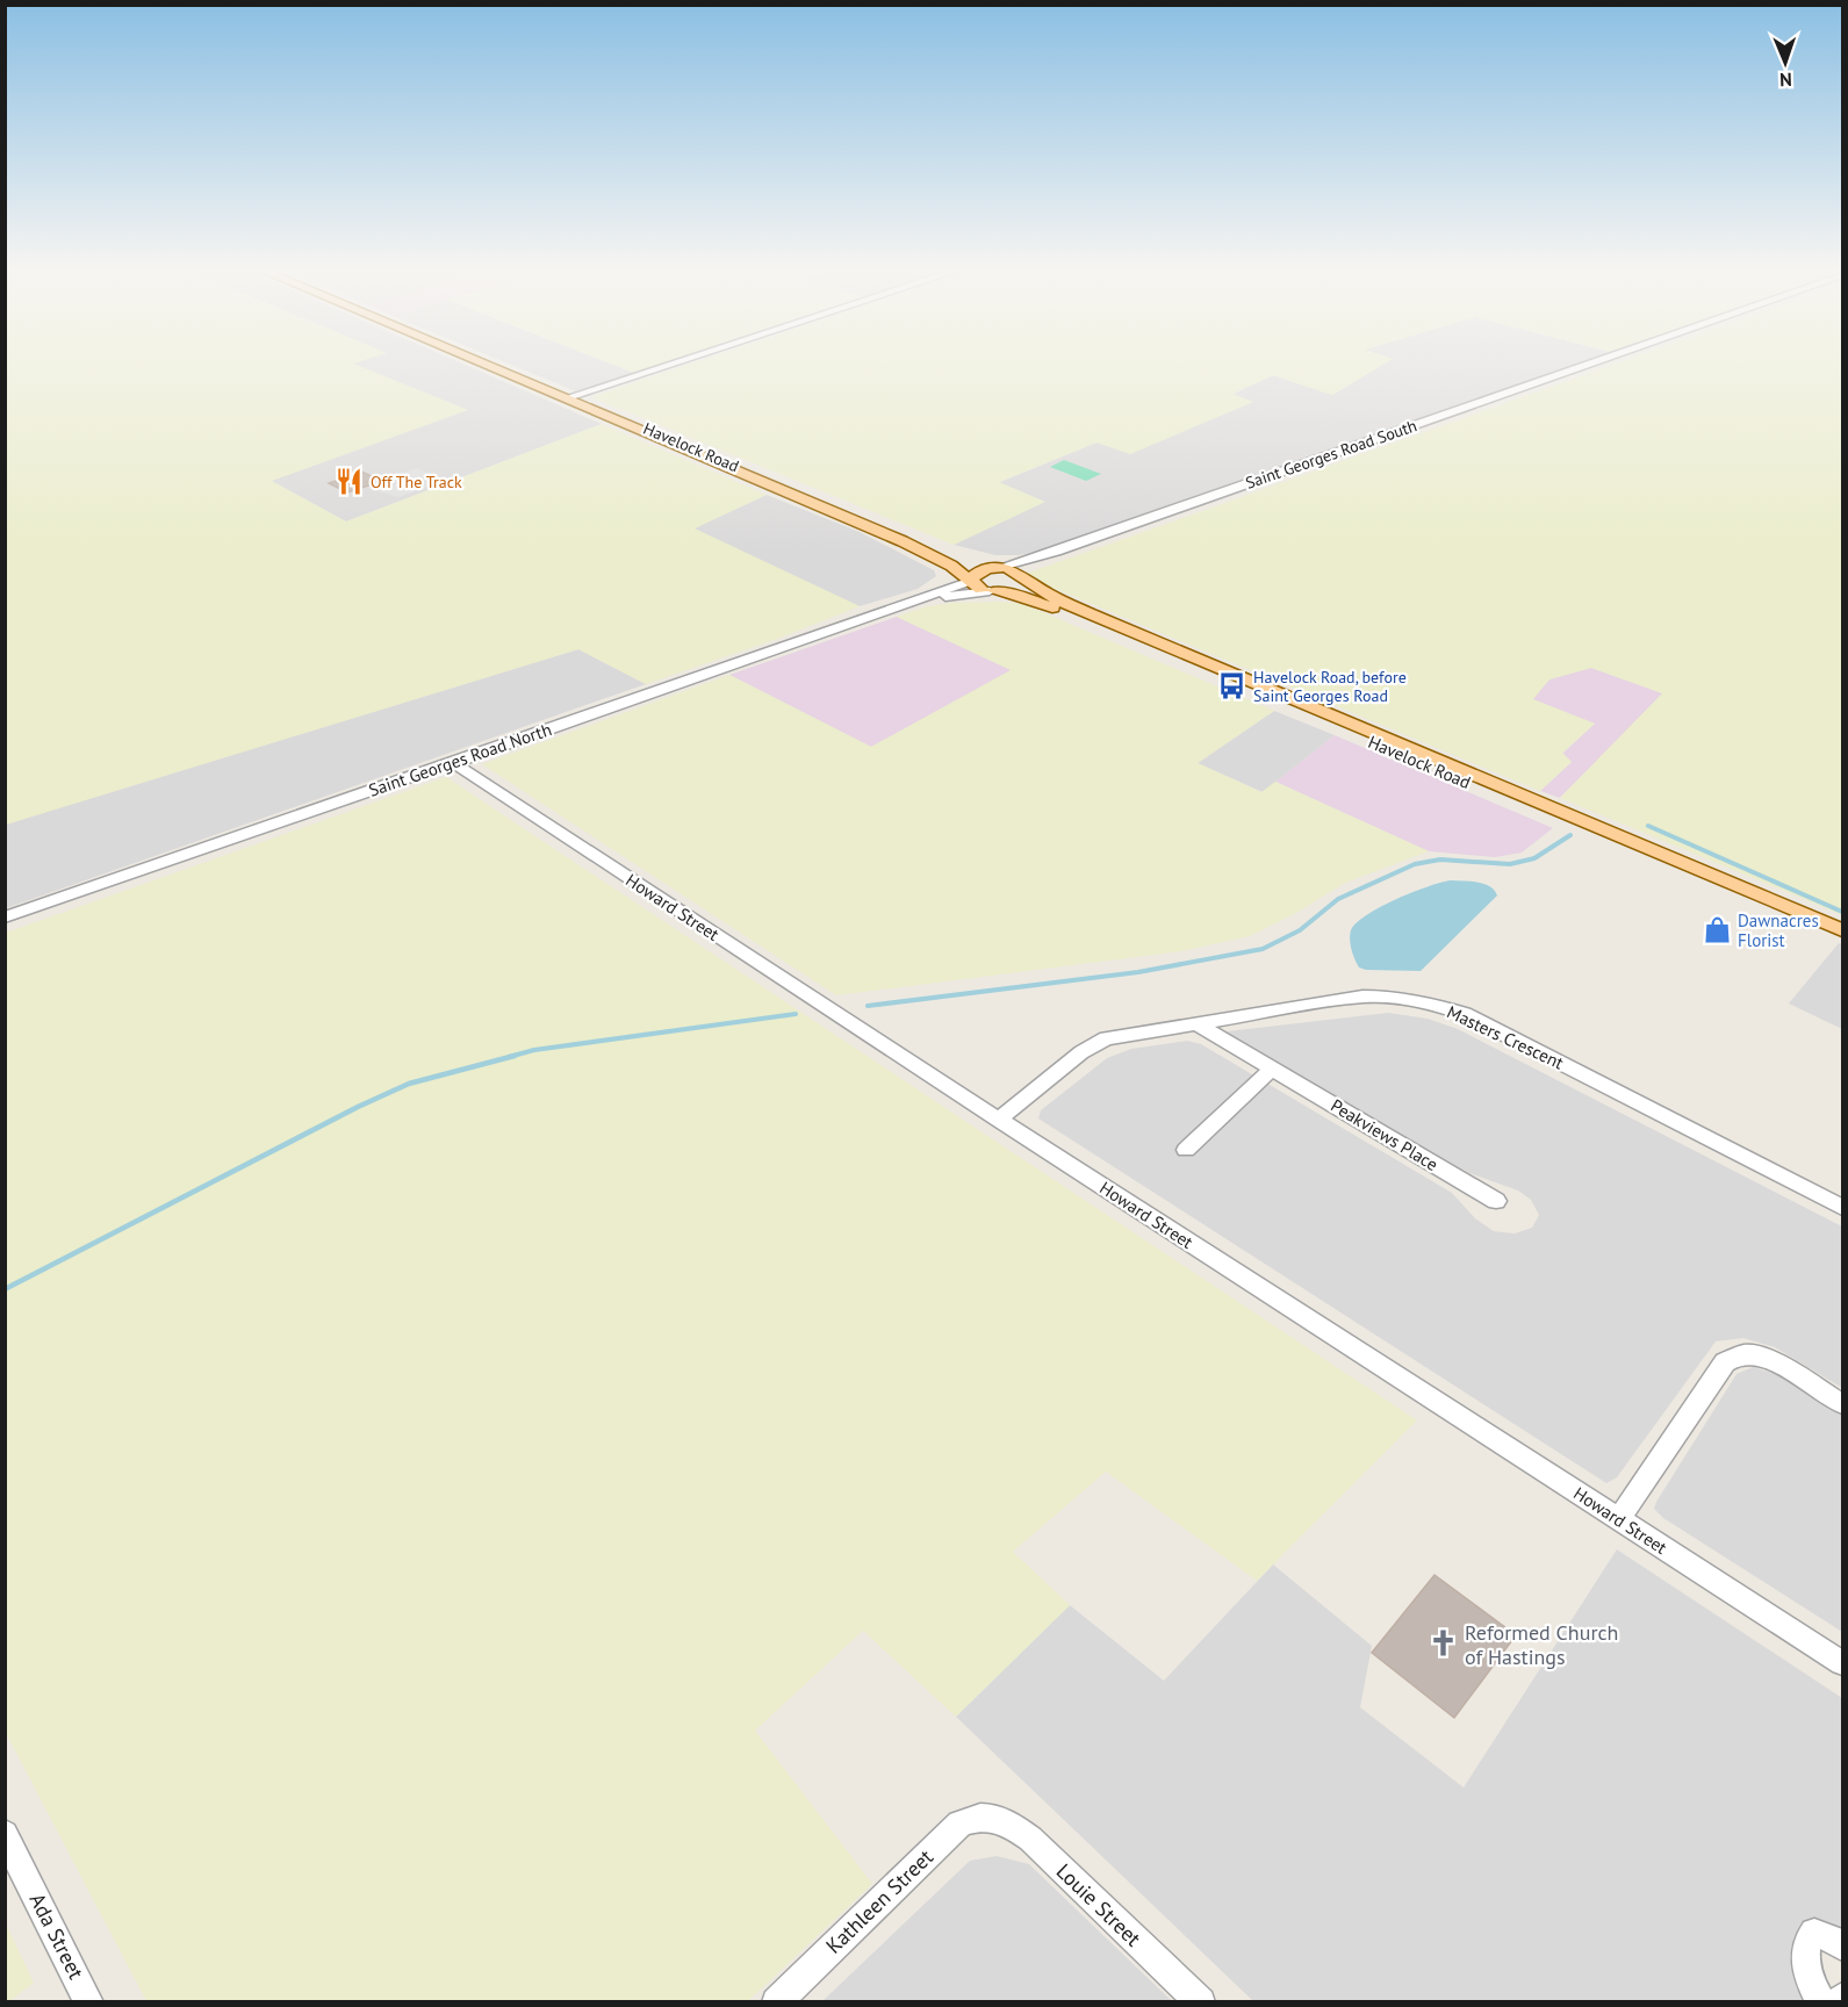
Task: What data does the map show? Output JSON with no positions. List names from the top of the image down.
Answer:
{
  "streets": {
    "main road": ["Havelock Road"],
    "street": [
      "Saint Georges Road South",
      "Saint Georges Road North",
      "Howard Street",
      "Masters Crescent",
      "Peakviews Place",
      "Kathleen Street",
      "Louie Street",
      "Ada Street"
    ]
  },
  "crossings": [
    ["Havelock Road", "Saint Georges Road South"],
    ["Havelock Road", "Saint Georges Road North"],
    ["Saint Georges Road North", "Howard Street"],
    ["Howard Street", "Masters Crescent"],
    ["Masters Crescent", "Peakviews Place"],
    ["Kathleen Street", "Louie Street"]
  ],
  "places": {
    "restaurant": ["Off The Track"],
    "bus stop": ["Havelock Road, before Saint Georges Road"],
    "shop": ["Dawnacres Florist"],
    "church": ["Reformed Church of Hastings"]
  },
  "north": "bottom"
}
